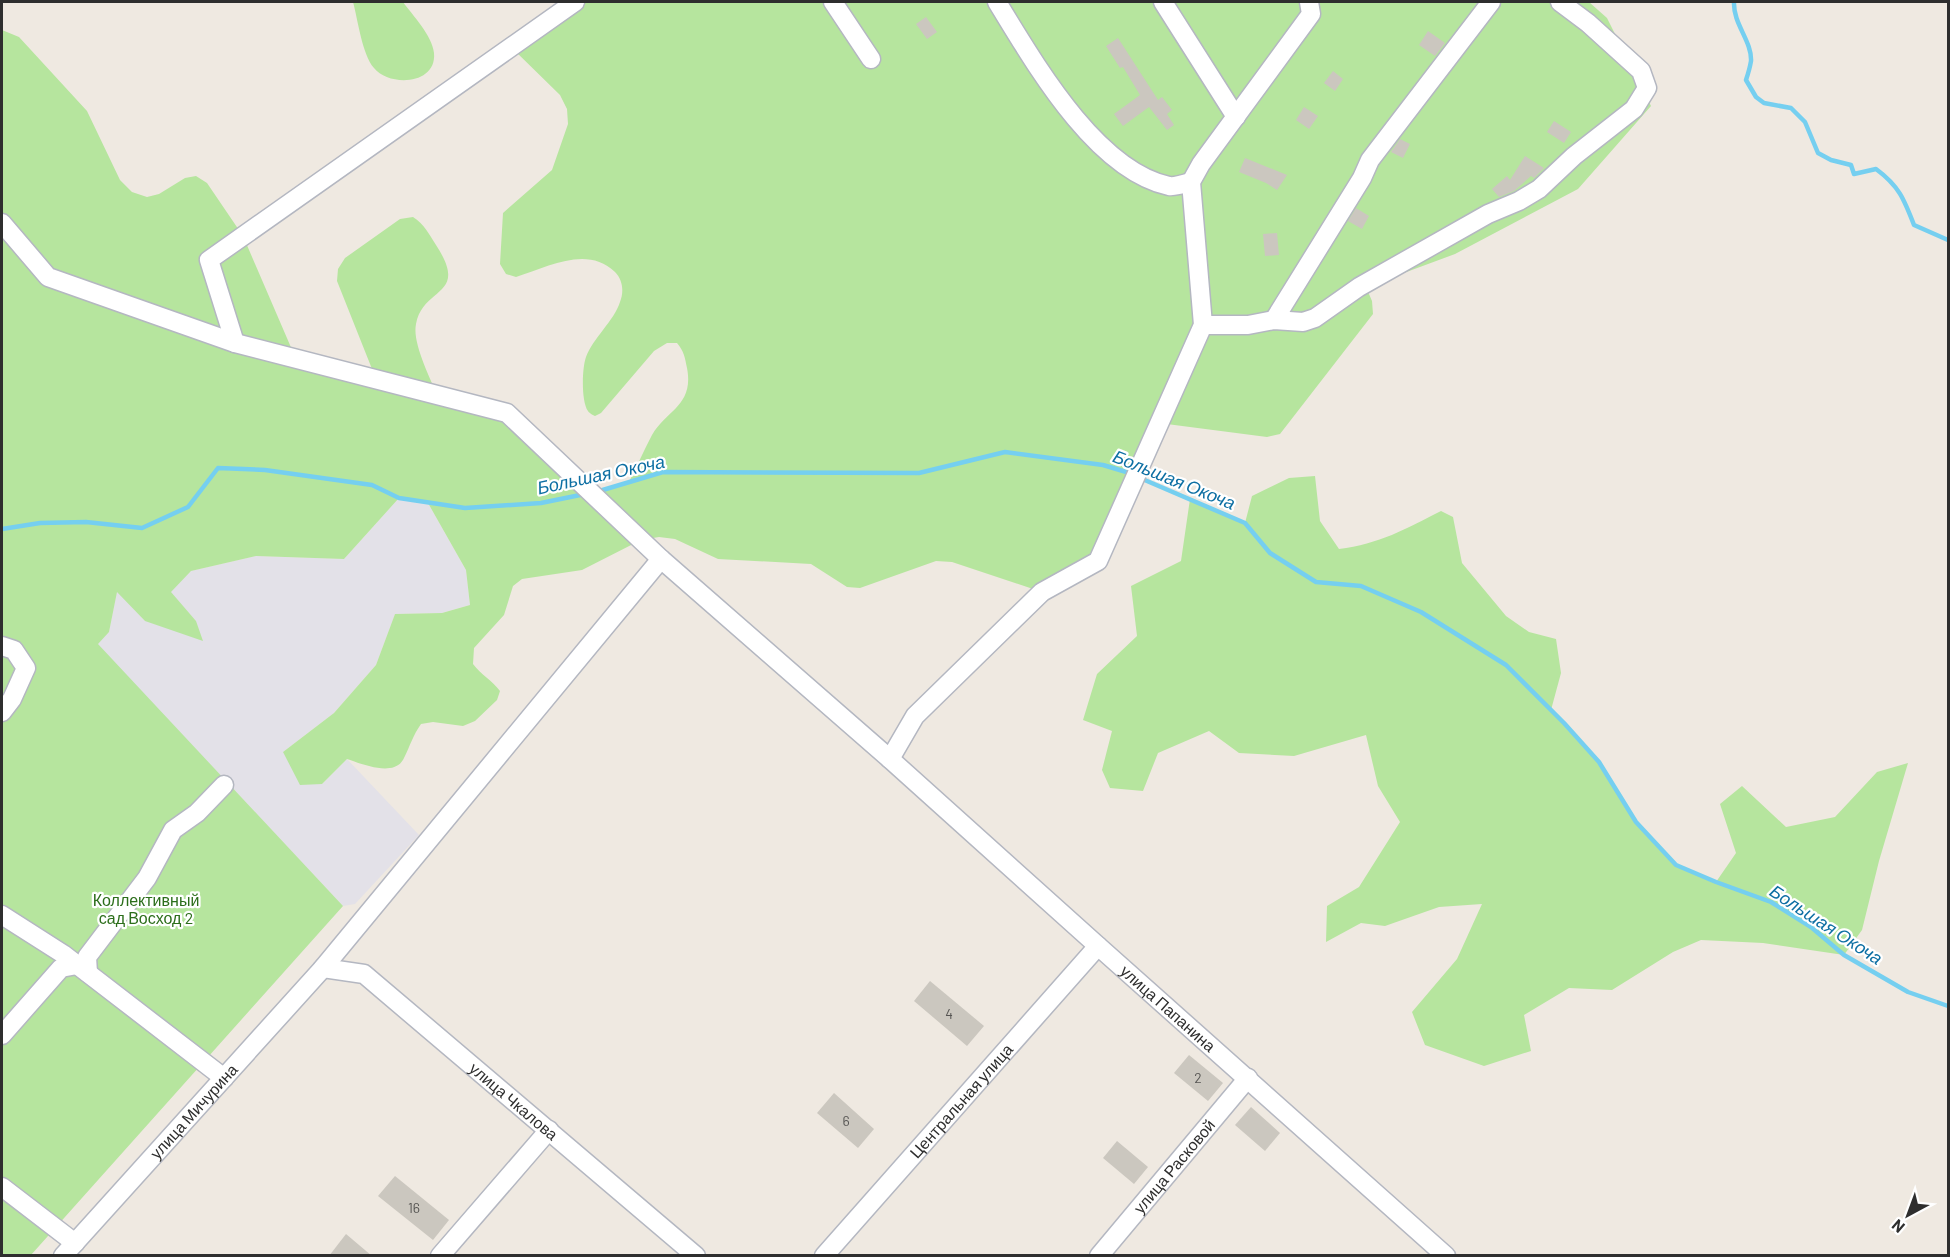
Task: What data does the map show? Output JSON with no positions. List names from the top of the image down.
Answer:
{
  "streets": {
    "street": [
      "улица Папанина",
      "улица Чкалова",
      "Центральная улица",
      "улица Мичурина",
      "улица Расковой"
    ]
  },
  "crossings": [
    ["улица Папанина", "Центральная улица"],
    ["улица Папанина", "улица Мичурина"],
    ["улица Папанина", "улица Расковой"],
    ["улица Чкалова", "улица Мичурина"]
  ],
  "water": ["Большая Окоча"],
  "parks": ["Коллективный сад Восход 2"],
  "house_numbers": [
    "4",
    "2",
    "6",
    "16"
  ],
  "north": "bottom left"
}
